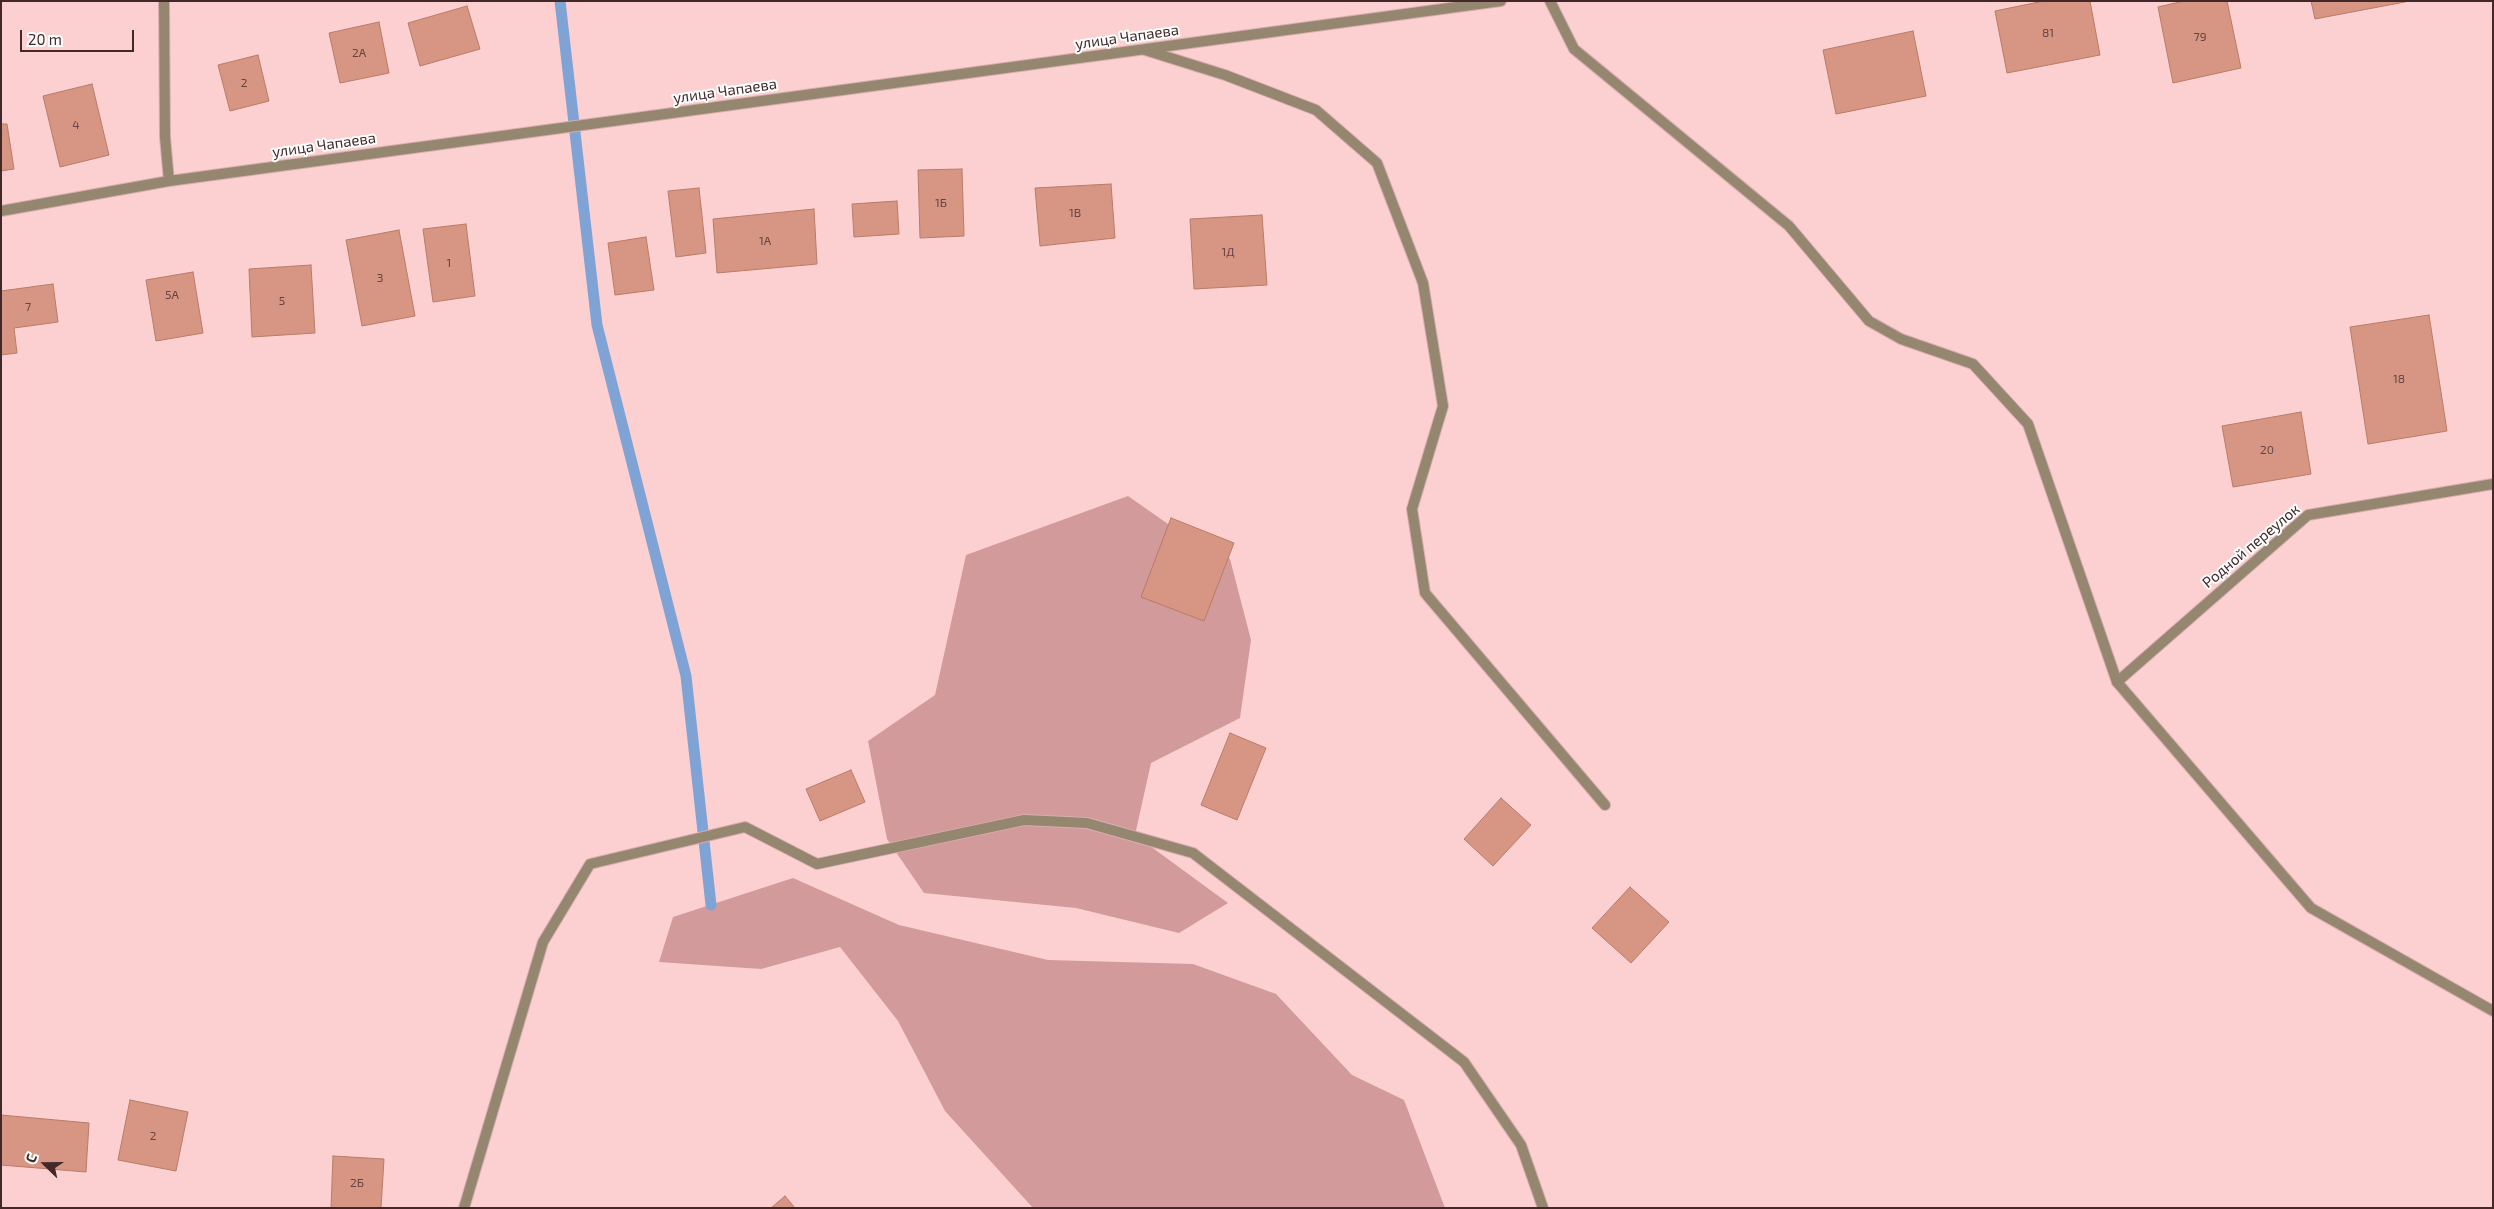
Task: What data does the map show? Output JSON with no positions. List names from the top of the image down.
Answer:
{
  "streets": {
    "street": ["улица Чапаева", "Родной переулок"]
  },
  "house_numbers": [
    "81",
    "79",
    "2А",
    "2",
    "4",
    "1Б",
    "1В",
    "1А",
    "1Д",
    "1",
    "3",
    "5А",
    "5",
    "7",
    "18",
    "20",
    "2",
    "2Б"
  ],
  "scale_bar": "20 m",
  "north": "left"
}
